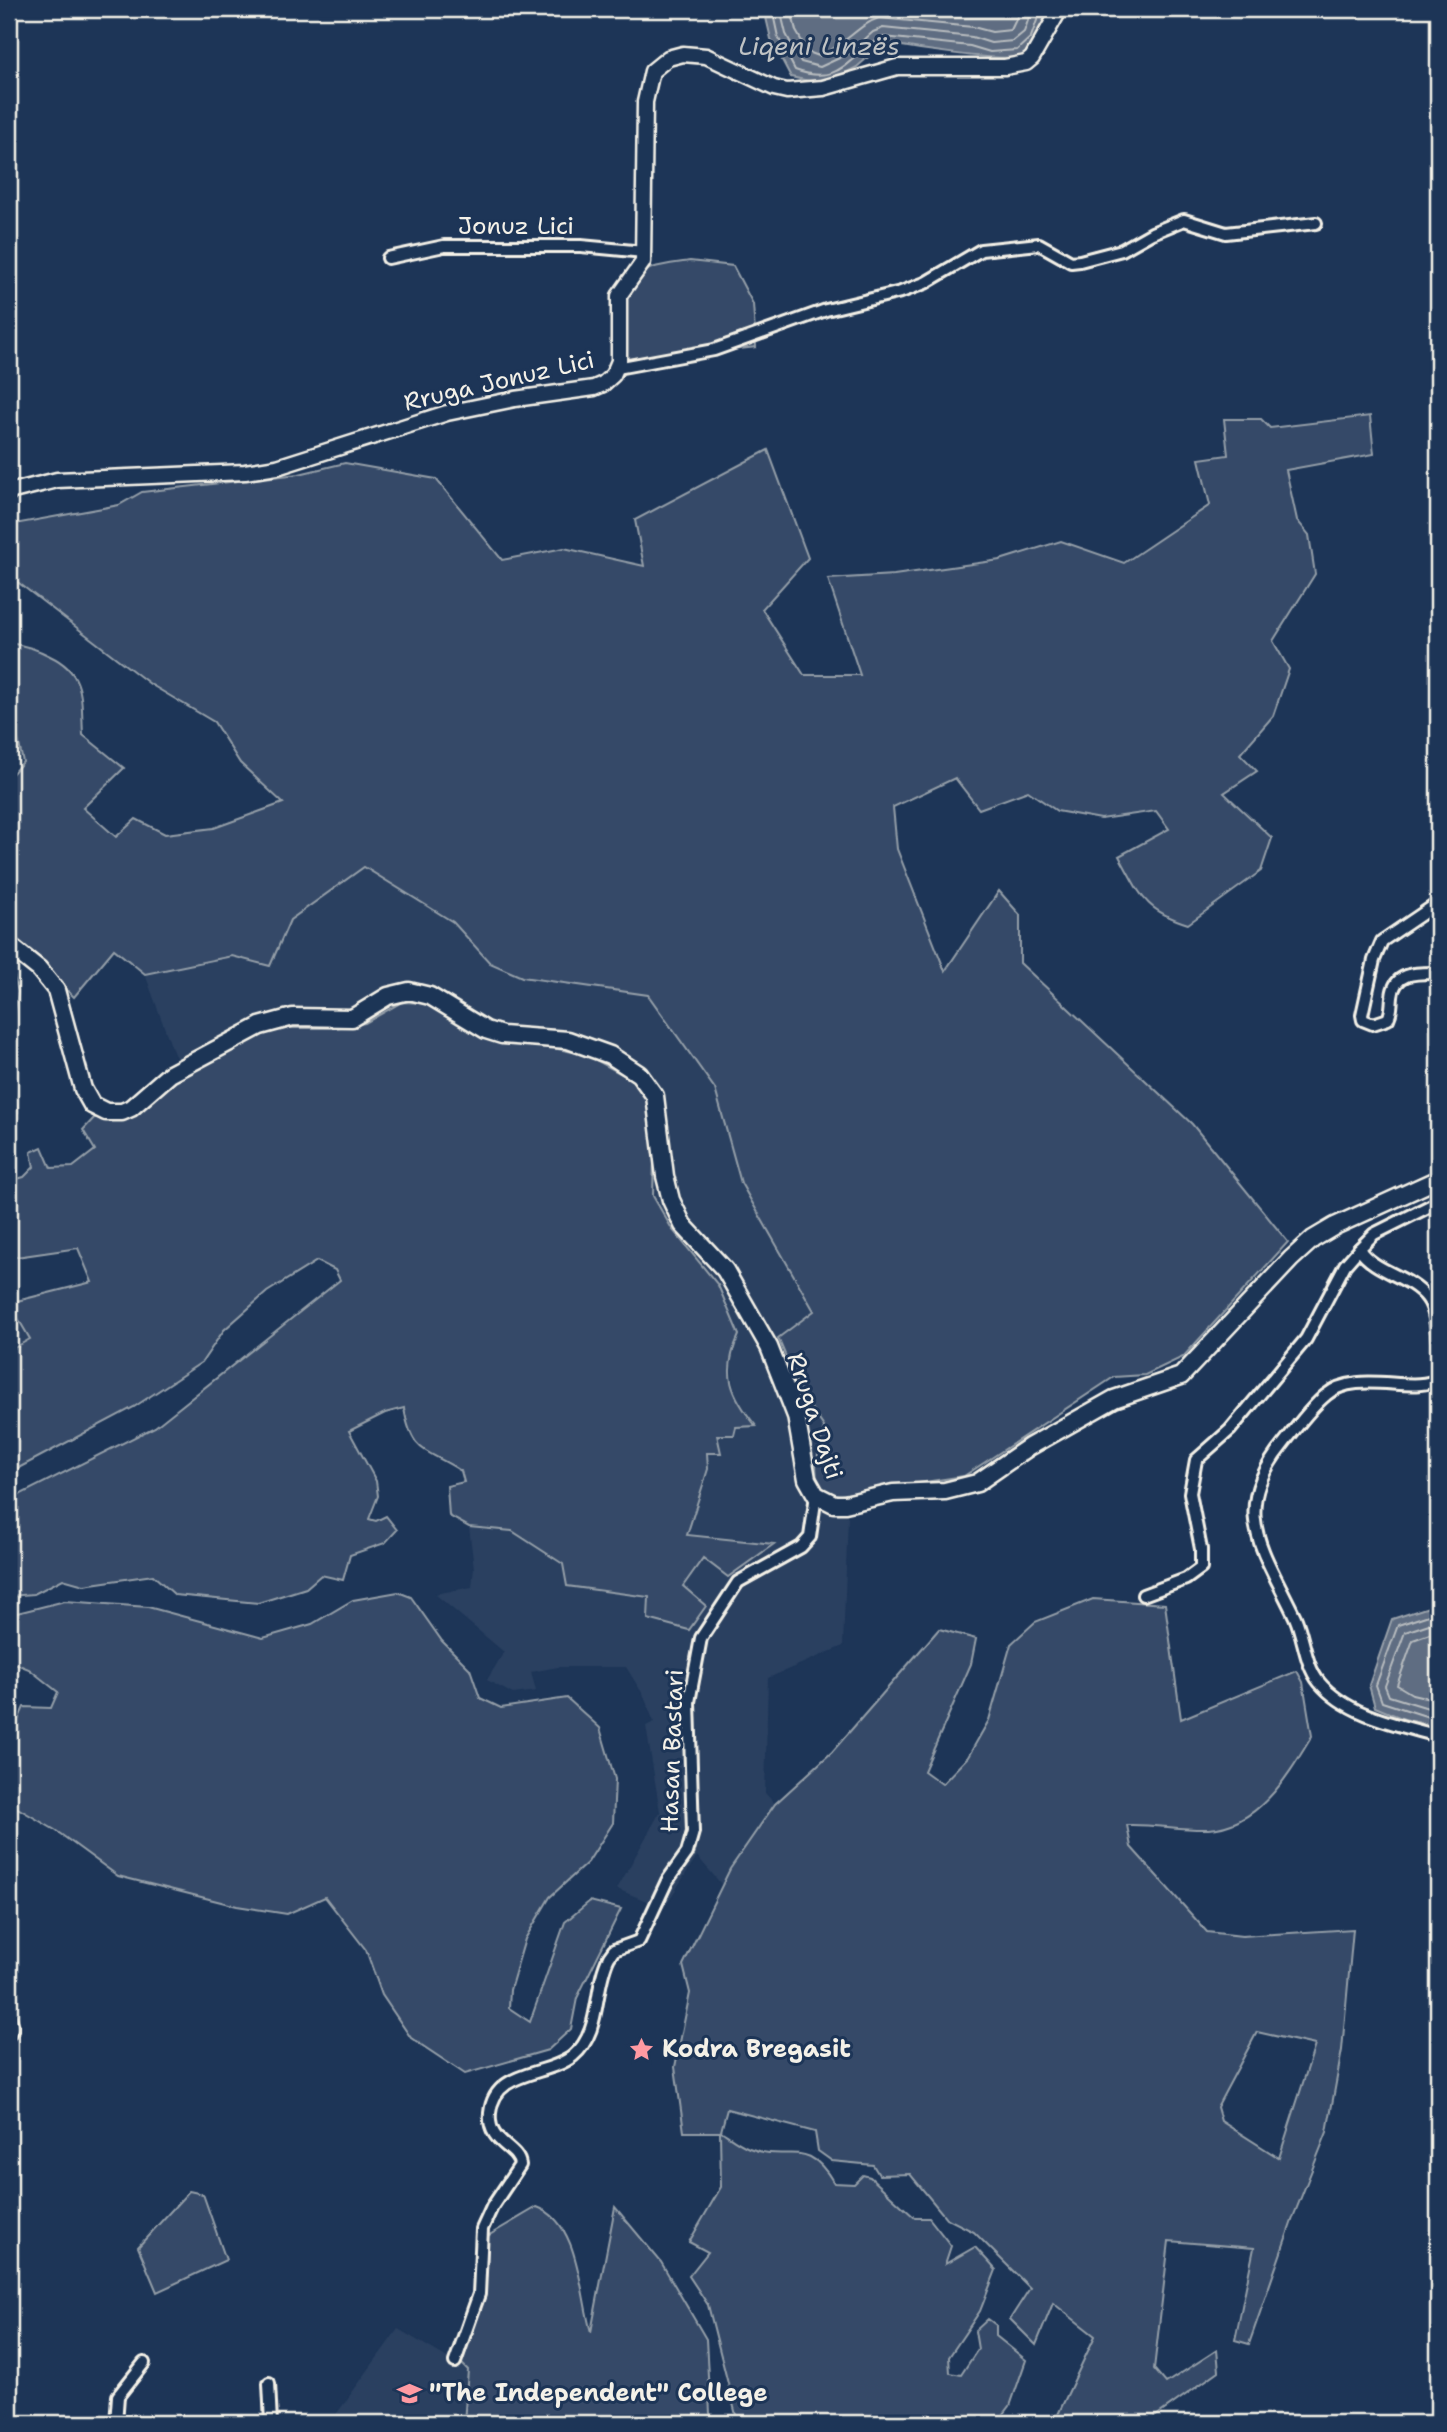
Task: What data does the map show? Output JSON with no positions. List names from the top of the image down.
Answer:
{
  "streets": {
    "main road": ["Rruga Dajti"],
    "street": ["Jonuz Lici", "Rruga Jonuz Lici", "Hasan Bastari"]
  },
  "crossings": [
    ["Jonuz Lici", "Rruga Jonuz Lici"],
    ["Rruga Dajti", "Hasan Bastari"]
  ],
  "water": ["Liqeni Linzës"],
  "places": {
    "place": ["Kodra Bregasit"],
    "school or university": ["\"The Independent\" College"]
  }
}
